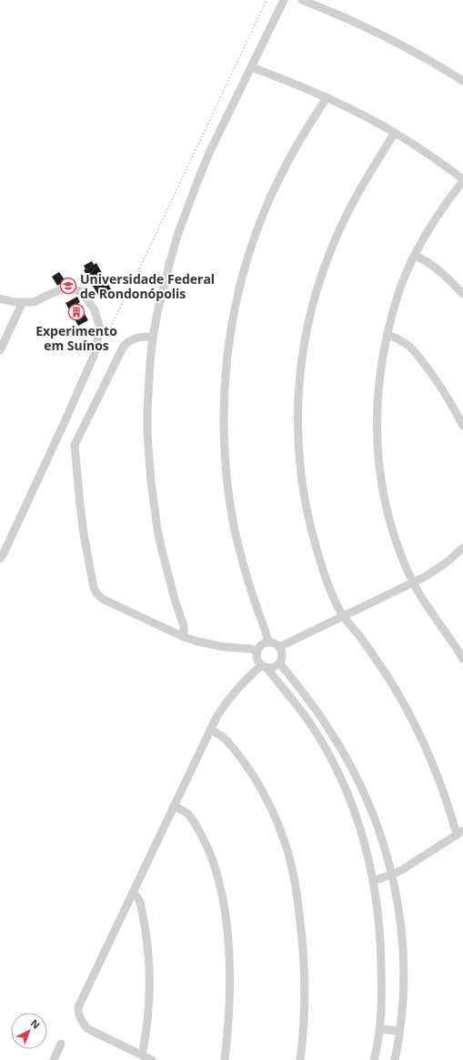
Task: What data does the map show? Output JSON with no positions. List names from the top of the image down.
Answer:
{
  "places": {
    "school or university": ["Universidade Federal de Rondonópolis"],
    "building": ["Experimento em Suínos"]
  },
  "north": "top right"
}
